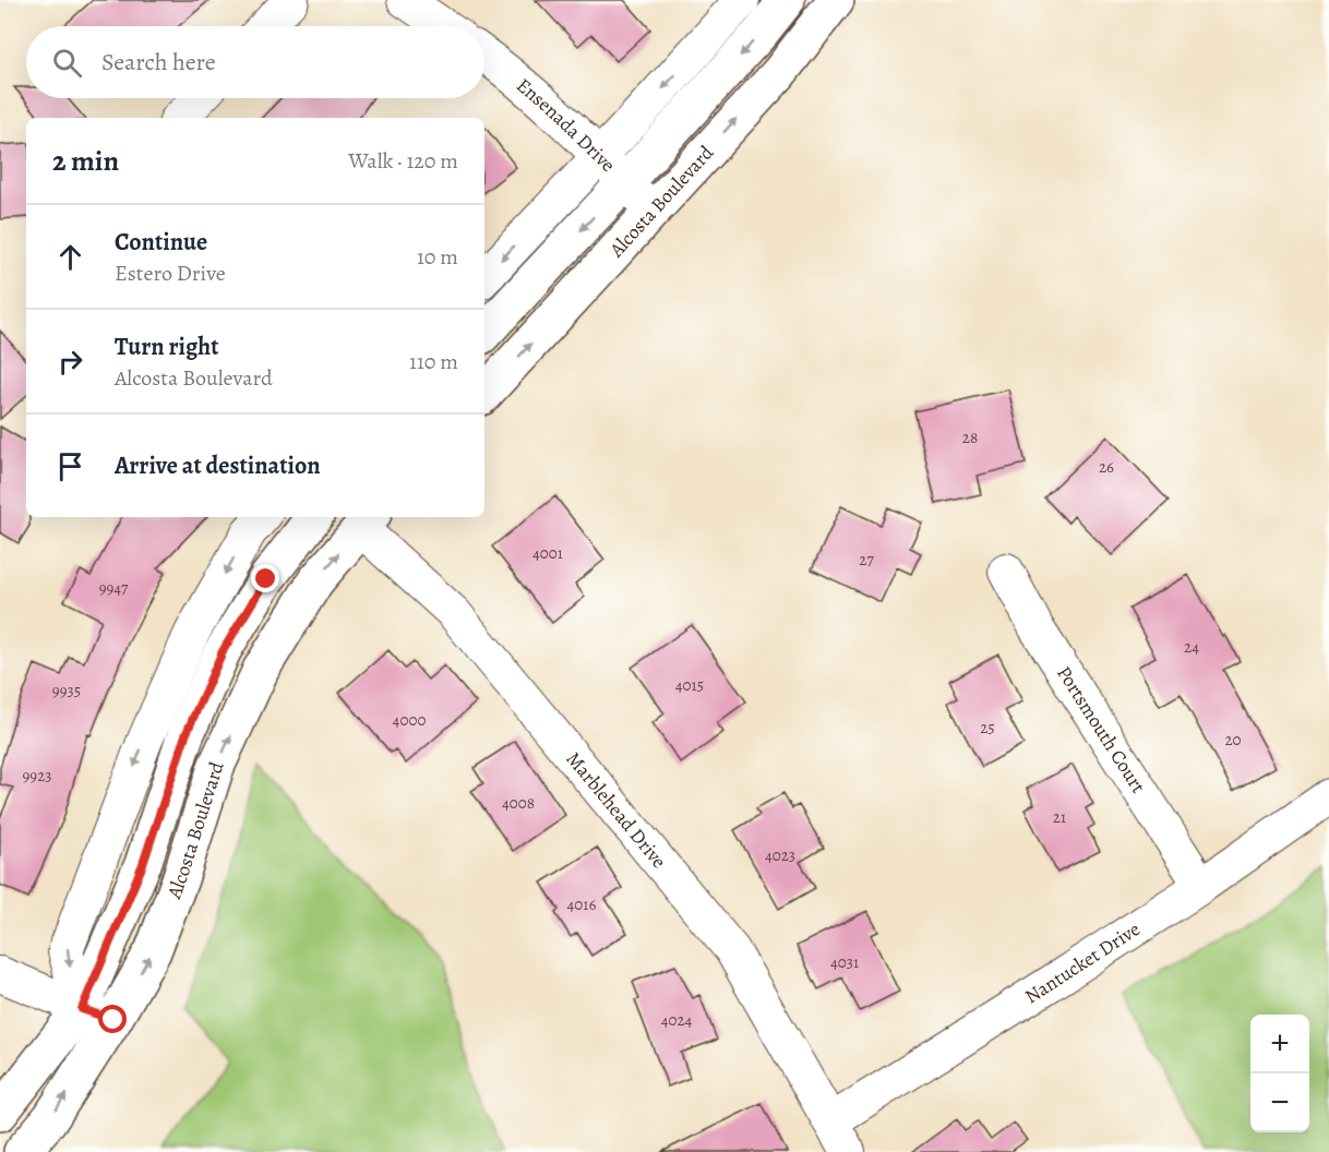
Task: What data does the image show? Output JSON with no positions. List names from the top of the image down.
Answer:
{
  "streets": {
    "main road": ["Alcosta Boulevard"],
    "street": [
      "Ensenada Drive",
      "Portsmouth Court",
      "Marblehead Drive",
      "Nantucket Drive"
    ]
  },
  "crossings": [
    ["Ensenada Drive", "Alcosta Boulevard"],
    ["Alcosta Boulevard", "Marblehead Drive"],
    ["Portsmouth Court", "Nantucket Drive"],
    ["Marblehead Drive", "Nantucket Drive"]
  ],
  "house_numbers": [
    "28",
    "26",
    "4001",
    "27",
    "9947",
    "24",
    "4015",
    "9935",
    "4000",
    "25",
    "20",
    "9923",
    "4008",
    "21",
    "4023",
    "4016",
    "4031",
    "4024"
  ],
  "page": {
    "search": "Search here",
    "heading": ["2 min", "Walk · 120 m"],
    "list": [
      ["Continue", "Estero Drive", "10 m"],
      ["Turn right", "Alcosta Boulevard", "110 m"],
      "Arrive at destination"
    ],
    "map_buttons": ["+", "−"]
  }
}
